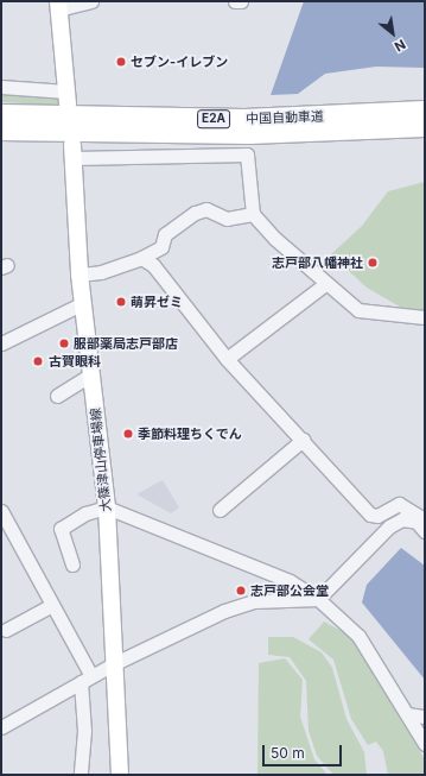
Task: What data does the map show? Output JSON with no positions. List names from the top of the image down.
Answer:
{
  "streets": {
    "highway": ["中国自動車道", "E2A"],
    "main road": ["大篠津山停車場線"]
  },
  "places": [
    "セブン-イレブン",
    "志戸部八幡神社",
    "萌昇ゼミ",
    "服部薬局志戸部店",
    "古賀眼科",
    "季節料理ちくでん",
    "志戸部公会堂"
  ],
  "scale_bar": "50 m",
  "north": "bottom right"
}
